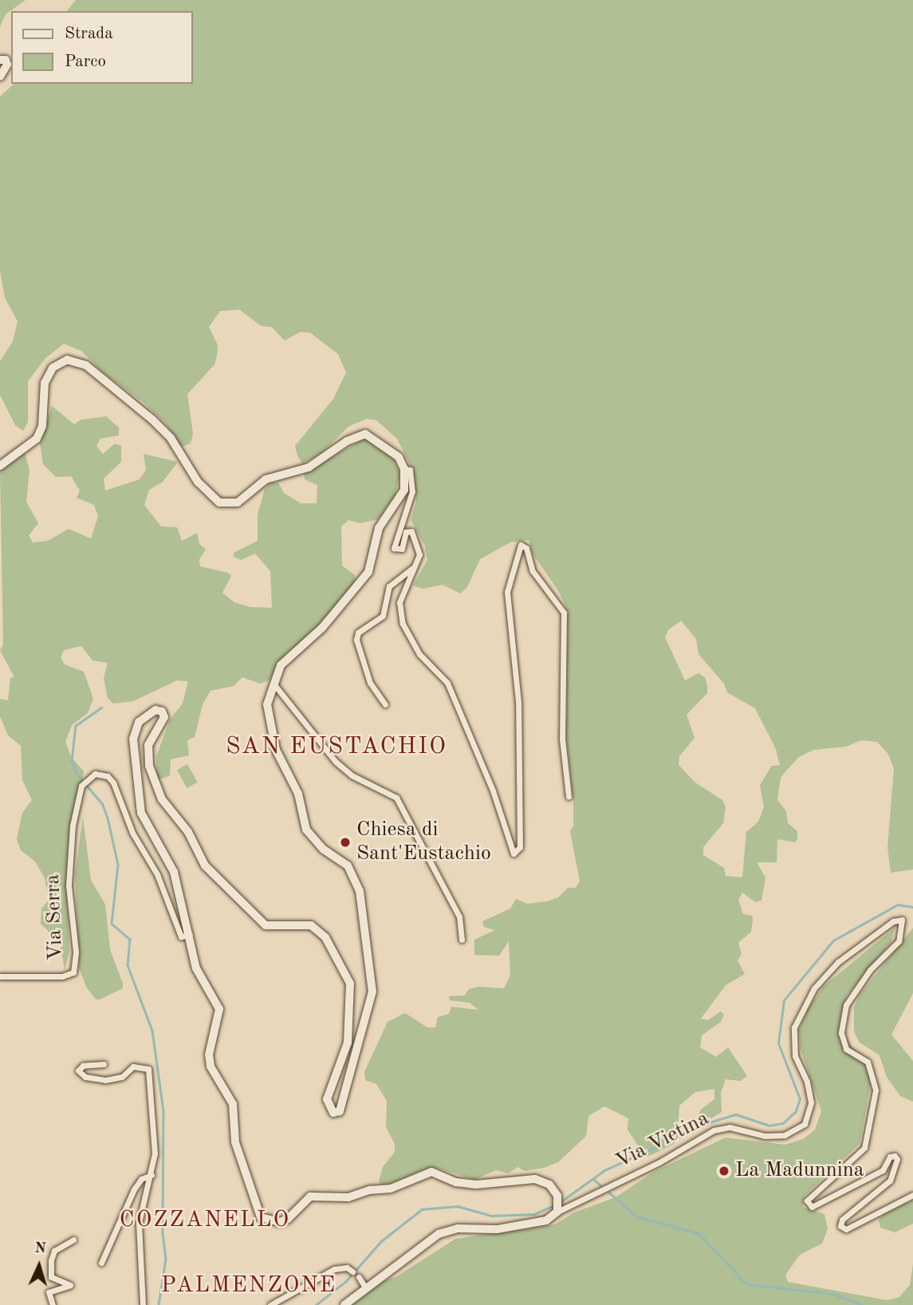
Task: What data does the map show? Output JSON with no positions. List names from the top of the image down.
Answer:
{
  "streets": {
    "street": ["Via Serra", "Via Vietina"]
  },
  "districts": ["SAN EUSTACHIO", "COZZANELLO", "PALMENZONE"],
  "places": ["Chiesa di Sant'Eustachio", "La Madunnina"],
  "legend": ["Strada", "Parco"],
  "north": "top"
}
